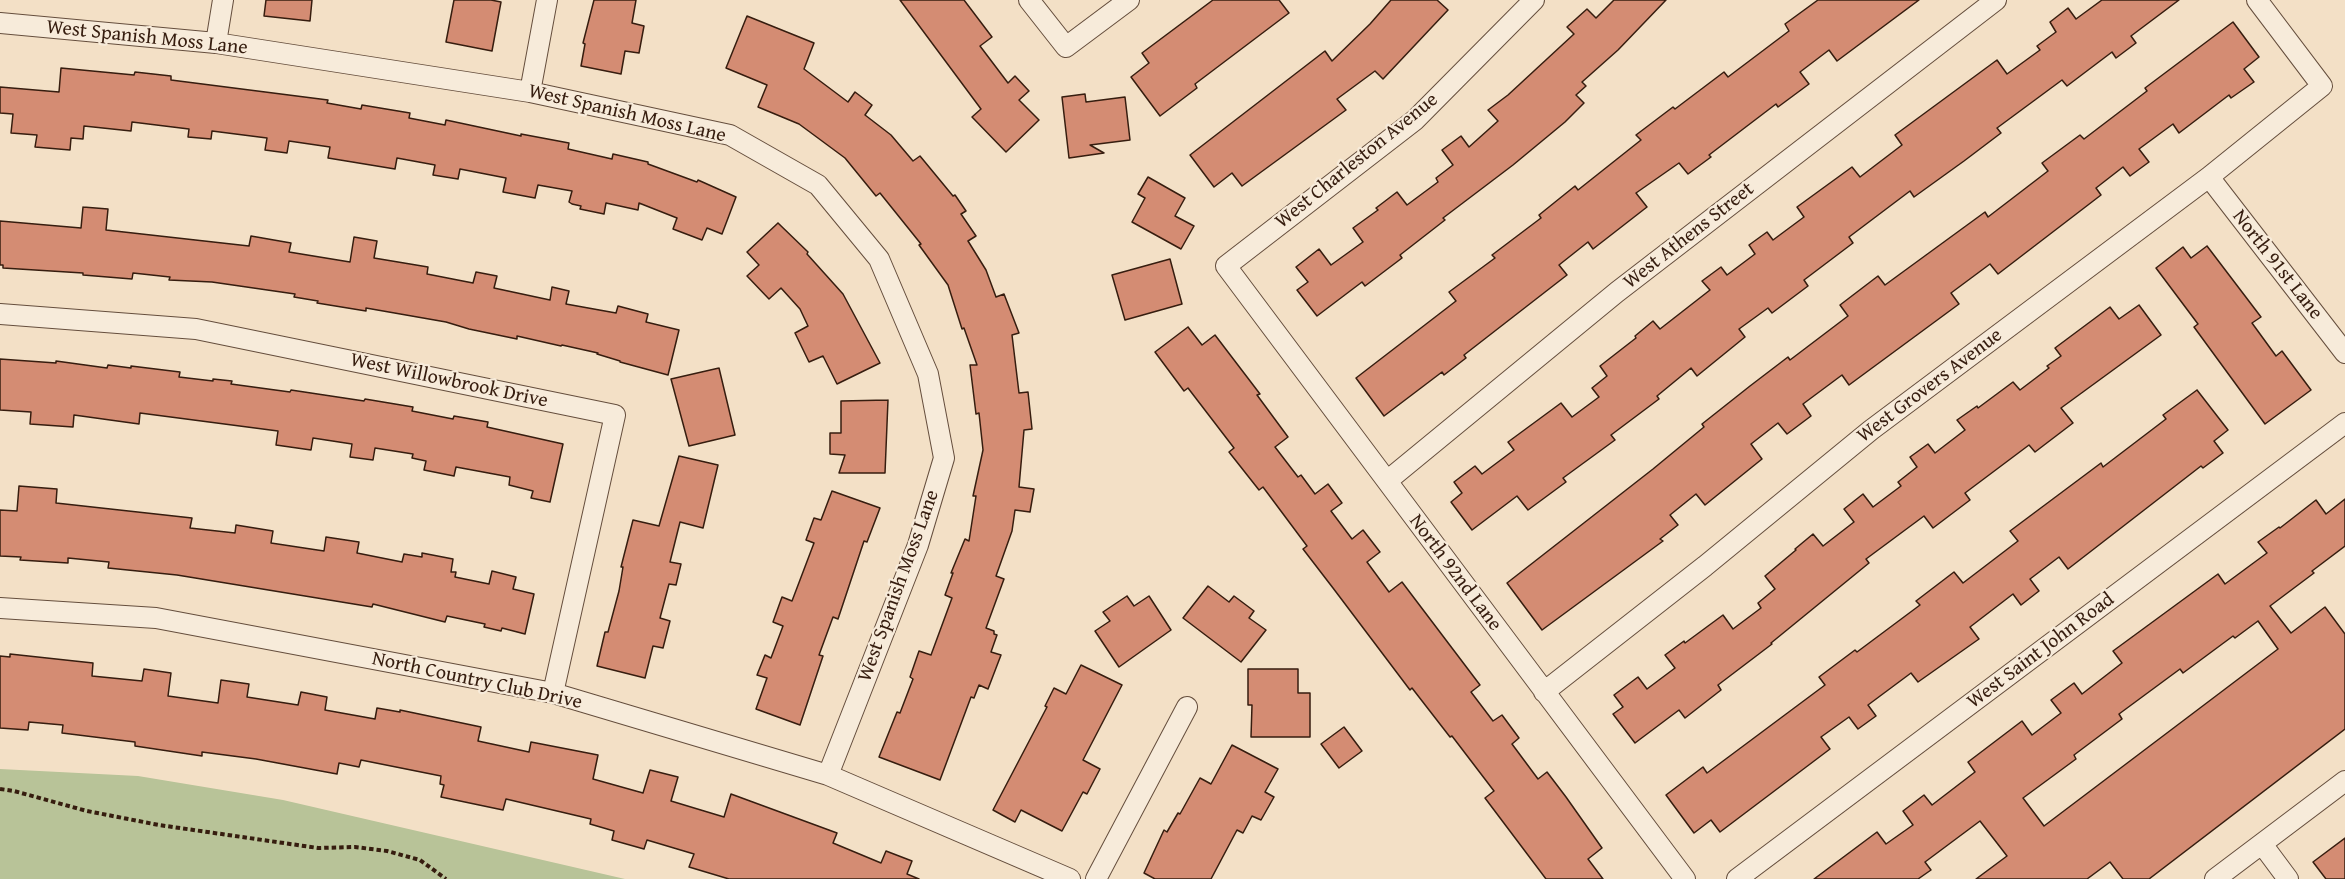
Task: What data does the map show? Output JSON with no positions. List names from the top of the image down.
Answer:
{
  "streets": {
    "street": [
      "West Spanish Moss Lane",
      "West Charleston Avenue",
      "West Athens Street",
      "North 91st Lane",
      "West Willowbrook Drive",
      "West Grovers Avenue",
      "North 92nd Lane",
      "West Saint John Road",
      "North Country Club Drive"
    ]
  },
  "crossings": [
    ["West Spanish Moss Lane", "North Country Club Drive"],
    ["West Charleston Avenue", "North 92nd Lane"],
    ["West Athens Street", "North 92nd Lane"],
    ["North 91st Lane", "West Grovers Avenue"],
    ["West Willowbrook Drive", "North Country Club Drive"],
    ["West Grovers Avenue", "North 92nd Lane"]
  ]
}
